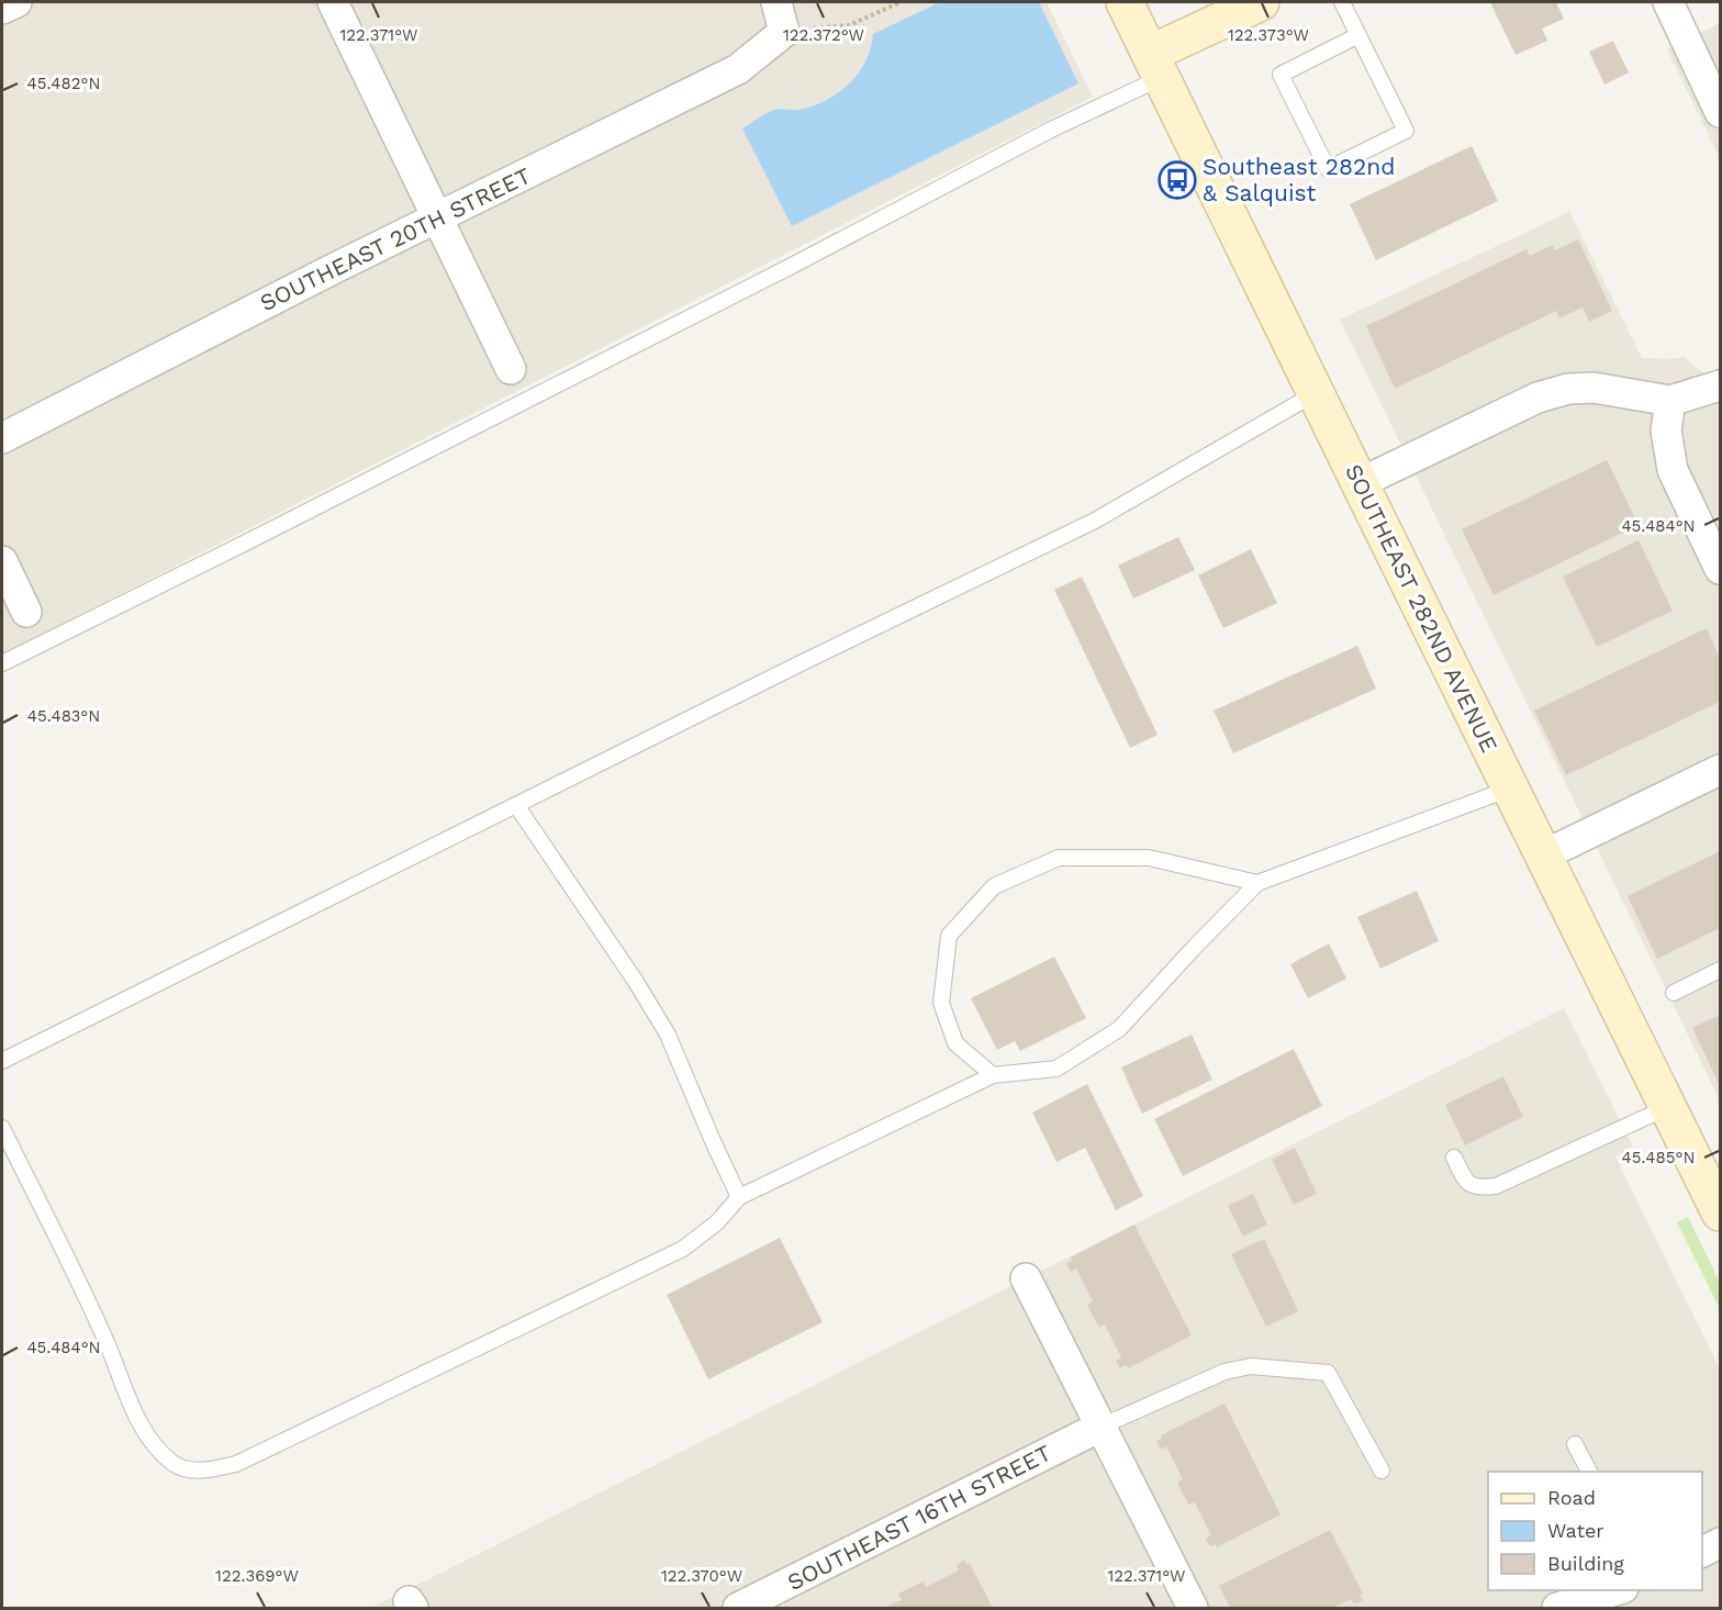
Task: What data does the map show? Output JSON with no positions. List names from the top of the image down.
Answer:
{
  "streets": {
    "main road": ["SOUTHEAST 282ND AVENUE"],
    "street": ["SOUTHEAST 20TH STREET", "SOUTHEAST 16TH STREET"]
  },
  "places": {
    "bus stop": ["Southeast 282nd & Salquist"]
  },
  "legend": ["Road", "Water", "Building"],
  "coordinates": [
    "122.371°W",
    "122.372°W",
    "122.373°W",
    "45.482°N",
    "45.484°N",
    "45.483°N",
    "45.485°N",
    "122.369°W",
    "122.370°W"
  ]
}
